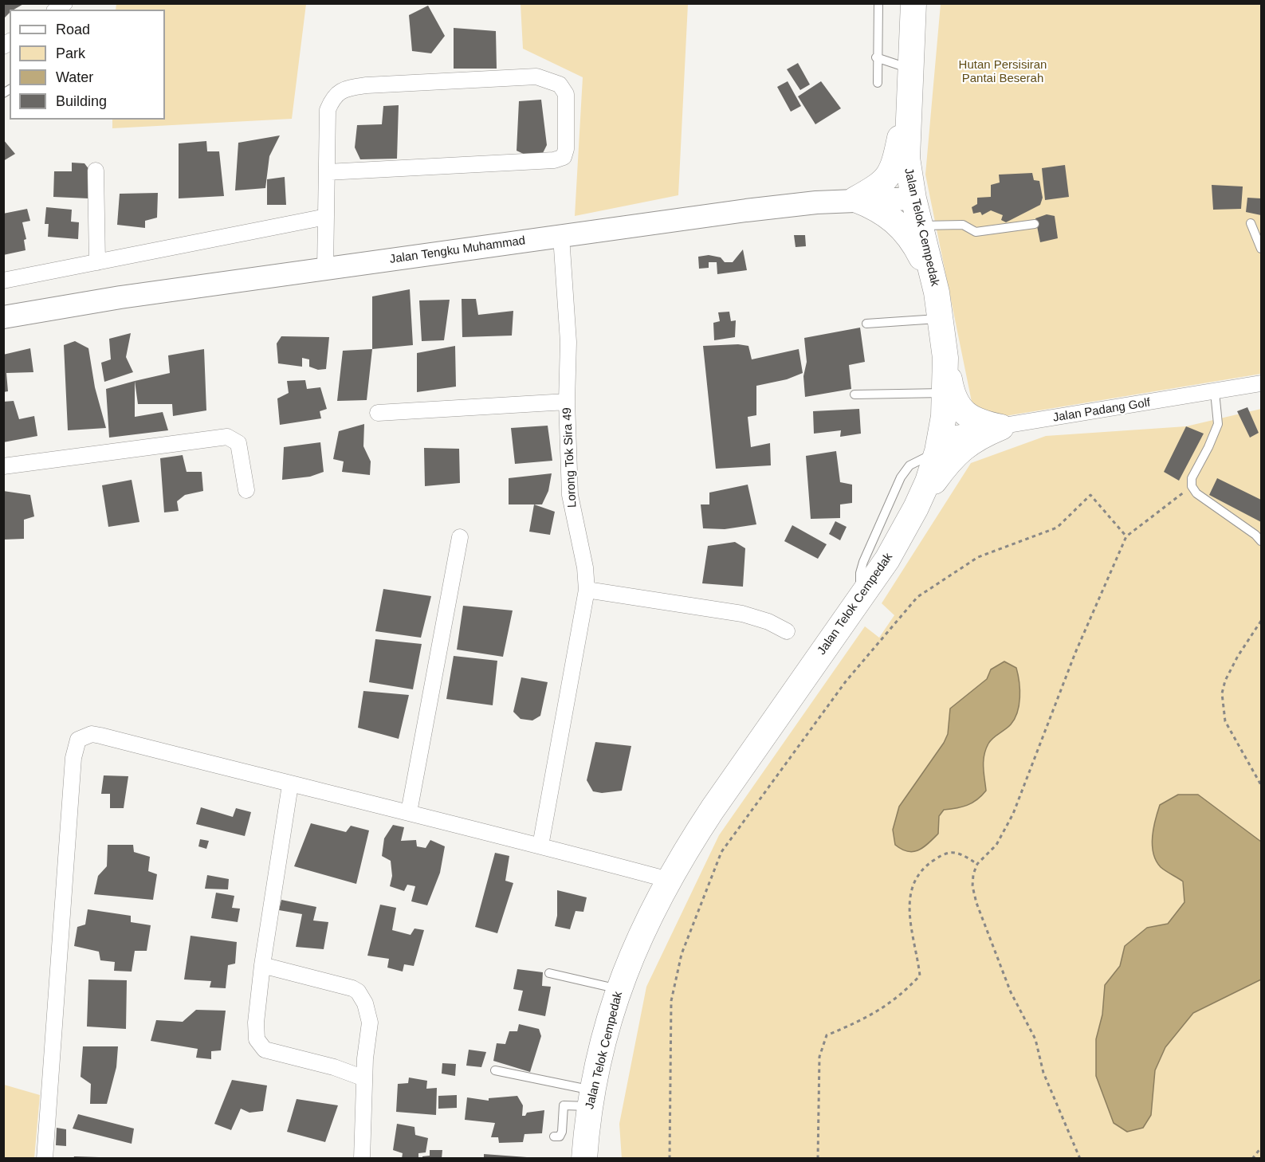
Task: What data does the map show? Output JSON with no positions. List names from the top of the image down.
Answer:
{
  "streets": {
    "main road": ["Jalan Telok Cempedak", "Jalan Tengku Muhammad"],
    "street": ["Jalan Padang Golf", "Lorong Tok Sira 49"]
  },
  "crossings": [
    ["Jalan Telok Cempedak", "Jalan Tengku Muhammad"],
    ["Jalan Telok Cempedak", "Jalan Padang Golf"],
    ["Jalan Tengku Muhammad", "Lorong Tok Sira 49"]
  ],
  "parks": ["Hutan Persisiran Pantai Beserah"],
  "legend": [
    "Road",
    "Park",
    "Water",
    "Building"
  ]
}
